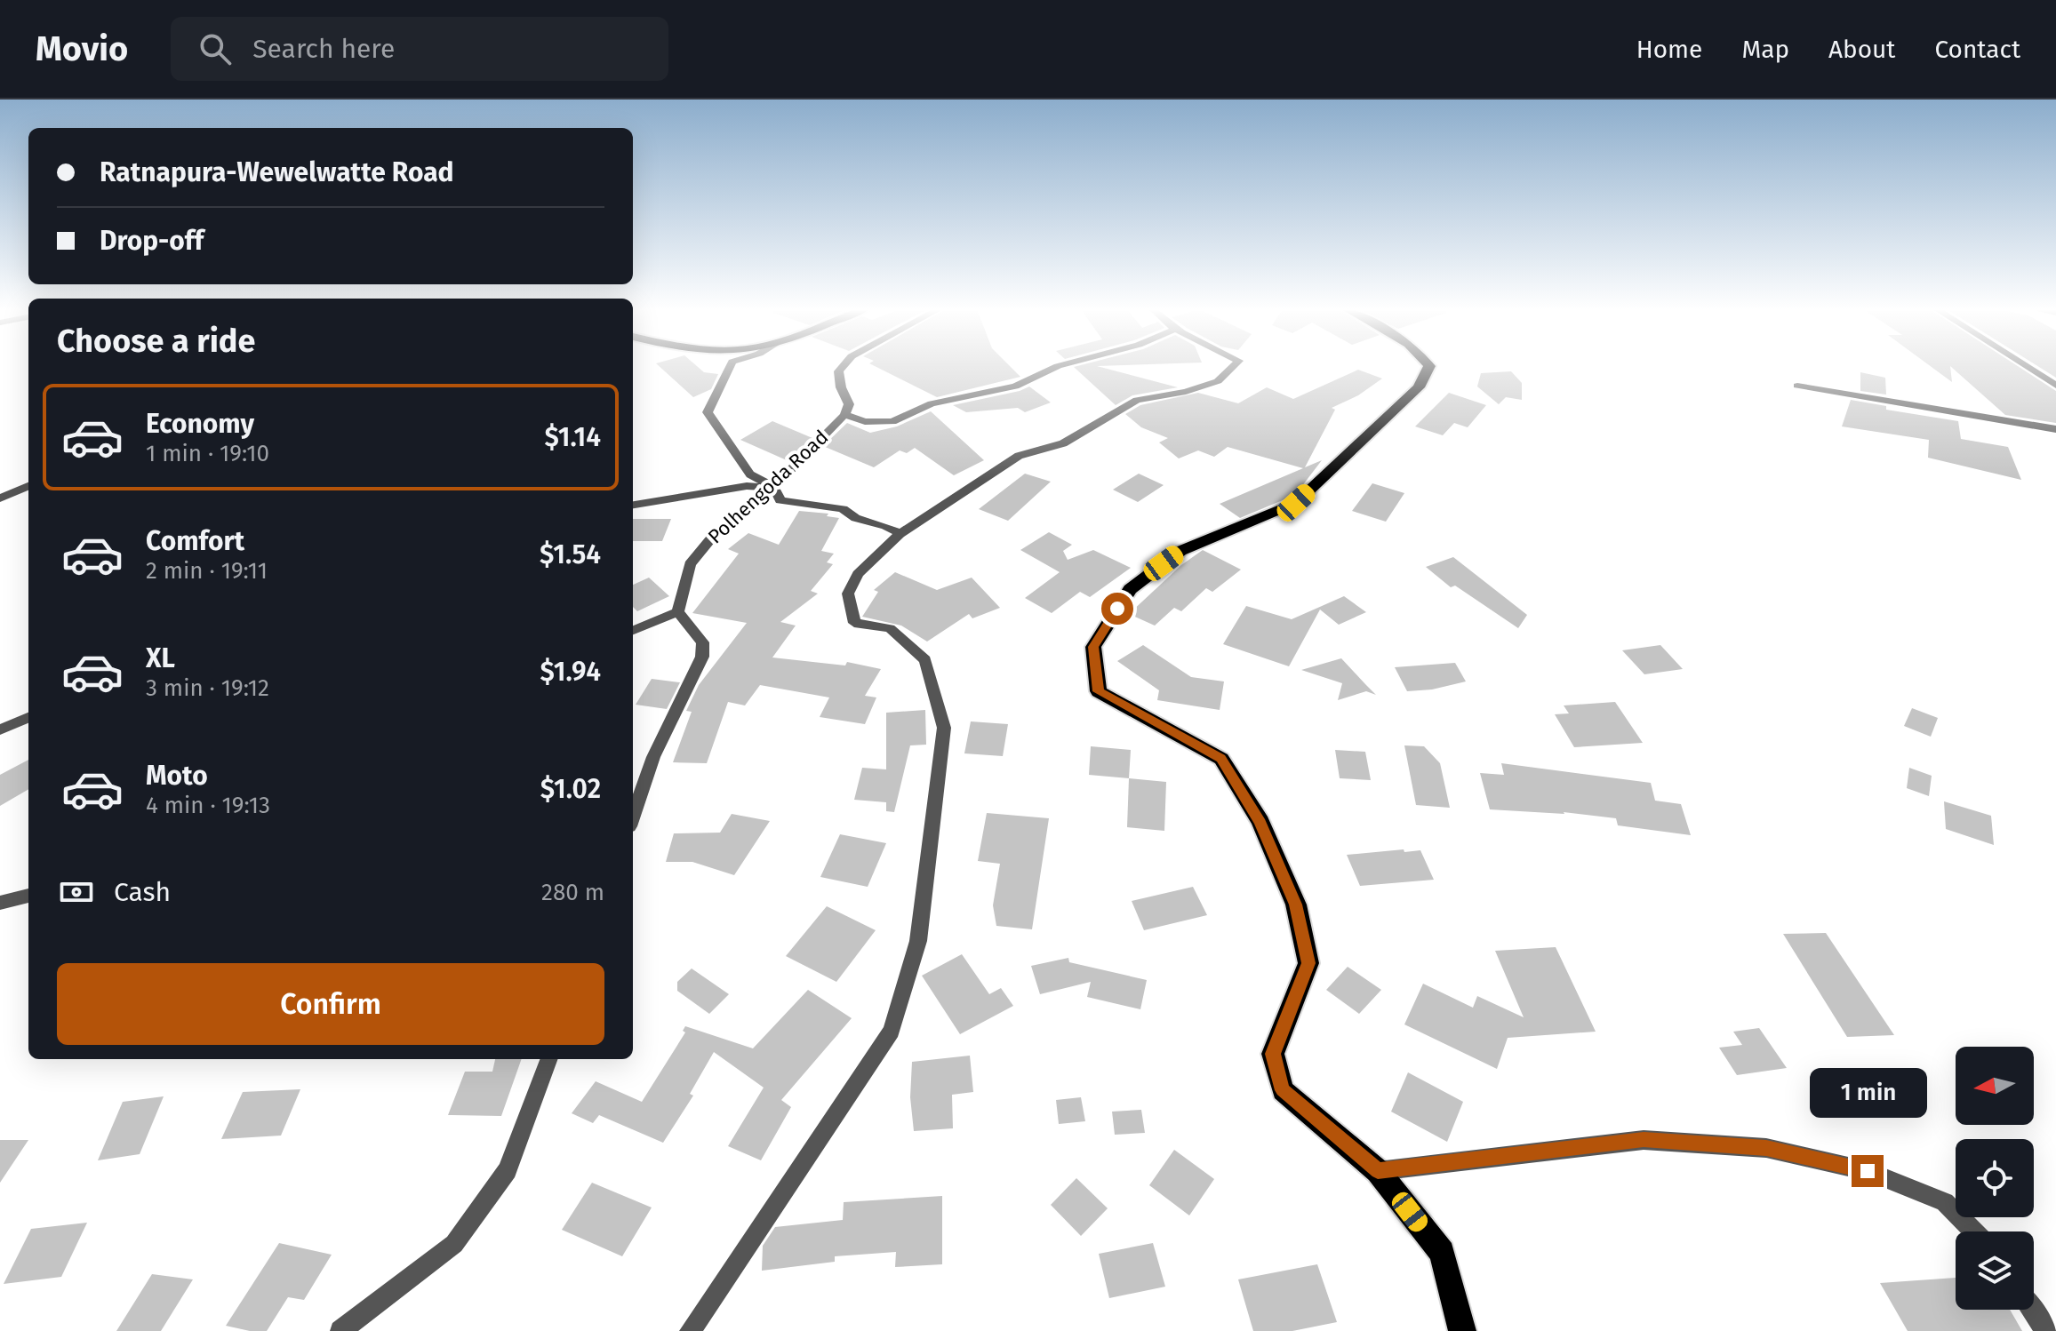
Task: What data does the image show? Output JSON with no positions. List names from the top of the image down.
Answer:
{
  "streets": {
    "street": ["Polhengoda Road"]
  },
  "north": "left",
  "page": {
    "header": "Movio",
    "search": "Search here",
    "nav": [
      "Home",
      "Map",
      "About",
      "Contact"
    ],
    "banner": ["Ratnapura-Wewelwatte Road", "Drop-off"],
    "heading": "Choose a ride",
    "list": [
      {
        "name": "Economy",
        "note": "1 min · 19:10",
        "value": "$1.14"
      },
      {
        "name": "Comfort",
        "note": "2 min · 19:11",
        "value": "$1.54"
      },
      {
        "name": "XL",
        "note": "3 min · 19:12",
        "value": "$1.94"
      },
      {
        "name": "Moto",
        "note": "4 min · 19:13",
        "value": "$1.02"
      }
    ],
    "pay": ["Cash", "280 m"],
    "buttons": "Confirm",
    "bubble": "1 min"
  }
}
